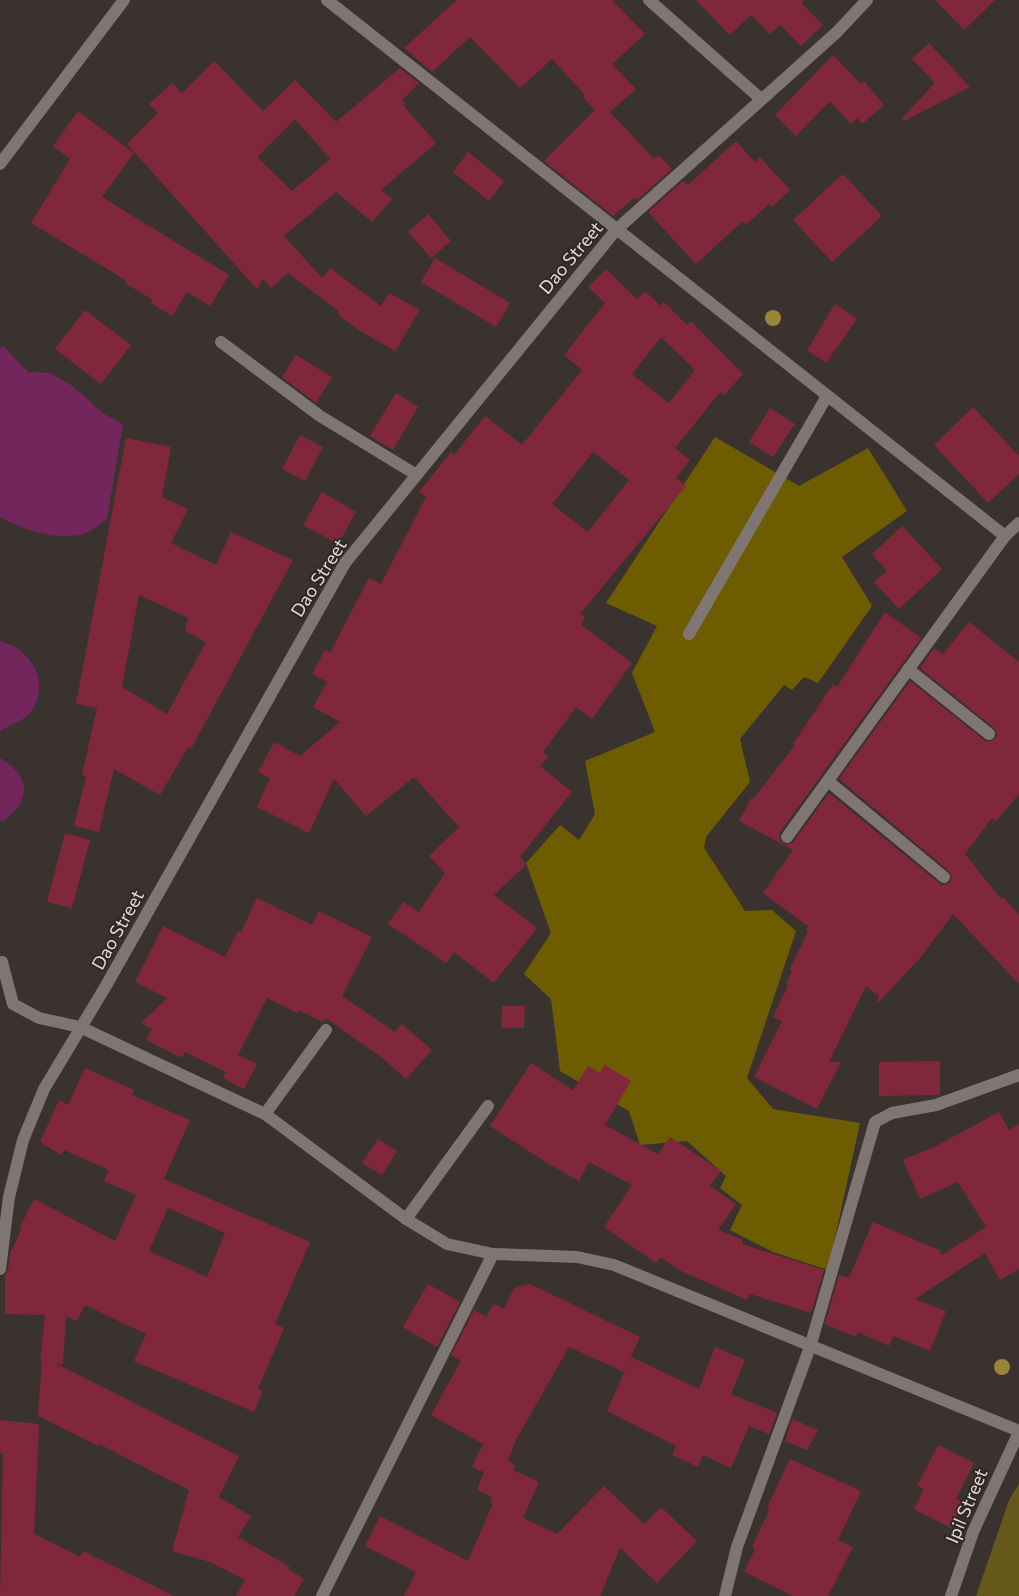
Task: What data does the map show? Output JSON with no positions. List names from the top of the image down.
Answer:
{
  "streets": {
    "street": ["Dao Street", "Ipil Street"]
  }
}
